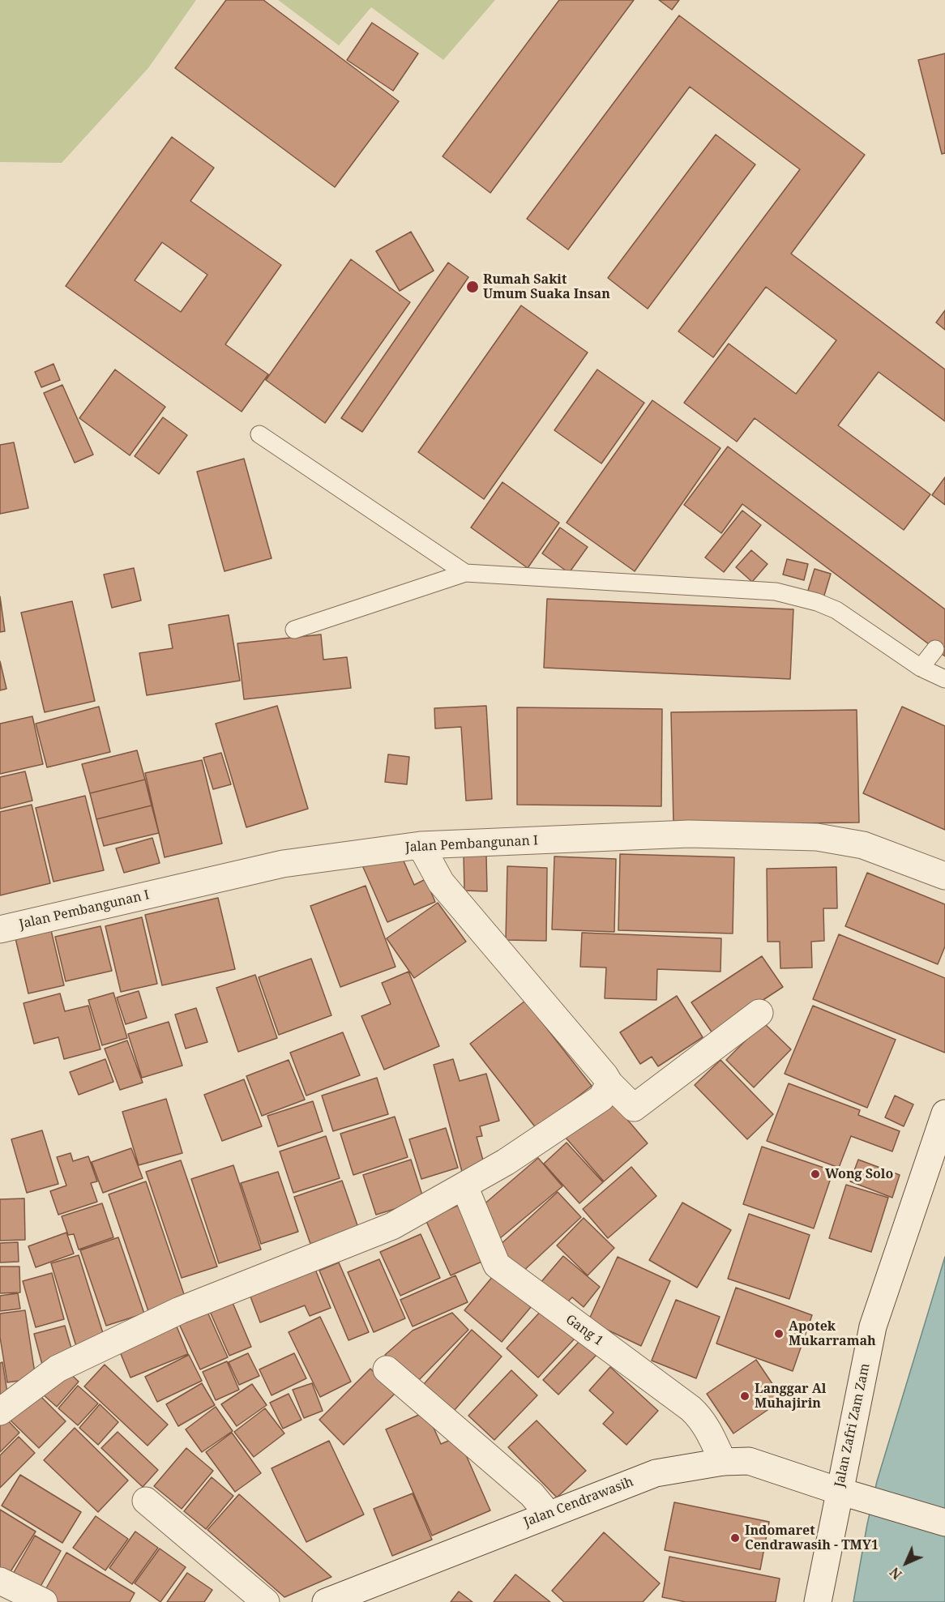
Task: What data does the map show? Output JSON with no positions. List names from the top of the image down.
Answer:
{
  "streets": {
    "street": [
      "Jalan Pembangunan I",
      "Gang 1",
      "Jalan Zafri Zam Zam",
      "Jalan Cendrawasih"
    ]
  },
  "crossings": [
    ["Gang 1", "Jalan Cendrawasih"],
    ["Jalan Zafri Zam Zam", "Jalan Cendrawasih"]
  ],
  "places": [
    "Rumah Sakit Umum Suaka Insan",
    "Wong Solo",
    "Apotek Mukarramah",
    "Langgar Al Muhajirin",
    "Indomaret Cendrawasih - TMY1"
  ],
  "north": "bottom left"
}
